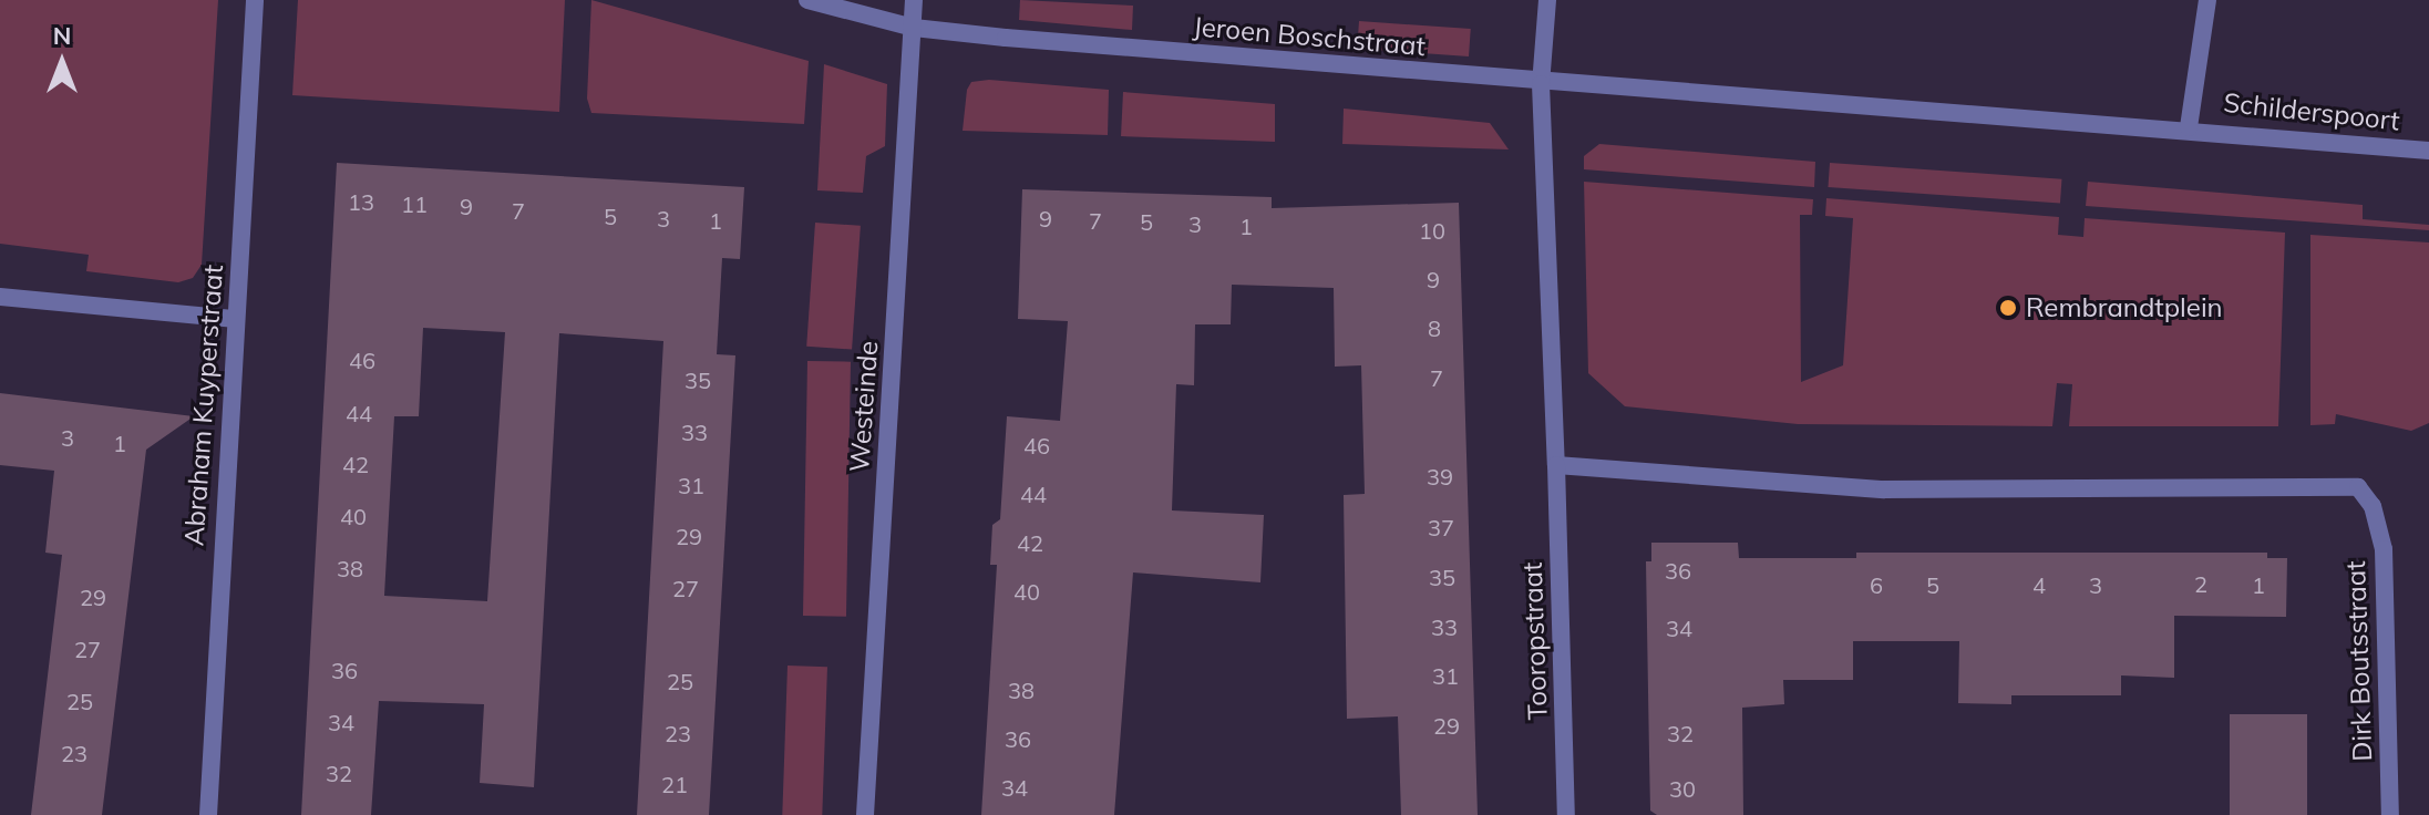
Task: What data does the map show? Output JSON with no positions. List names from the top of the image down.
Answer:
{
  "streets": {
    "street": [
      "Jeroen Boschstraat",
      "Schilderspoort",
      "Abraham Kuyperstraat",
      "Westeinde",
      "Tooropstraat",
      "Dirk Boutsstraat"
    ]
  },
  "crossings": [
    ["Jeroen Boschstraat", "Westeinde"],
    ["Tooropstraat", "Dirk Boutsstraat"]
  ],
  "places": ["Rembrandtplein"],
  "house_numbers": [
    "13",
    "11",
    "9",
    "7",
    "5",
    "3",
    "9",
    "1",
    "7",
    "5",
    "3",
    "1",
    "10",
    "9",
    "8",
    "46",
    "7",
    "35",
    "44",
    "33",
    "3",
    "1",
    "46",
    "42",
    "39",
    "31",
    "44",
    "40",
    "37",
    "29",
    "42",
    "38",
    "36",
    "35",
    "2",
    "6",
    "5",
    "4",
    "3",
    "1",
    "27",
    "40",
    "29",
    "33",
    "34",
    "27",
    "36",
    "31",
    "25",
    "38",
    "25",
    "34",
    "29",
    "23",
    "32",
    "36",
    "23",
    "32",
    "21",
    "34",
    "30"
  ],
  "north": "top"
}
